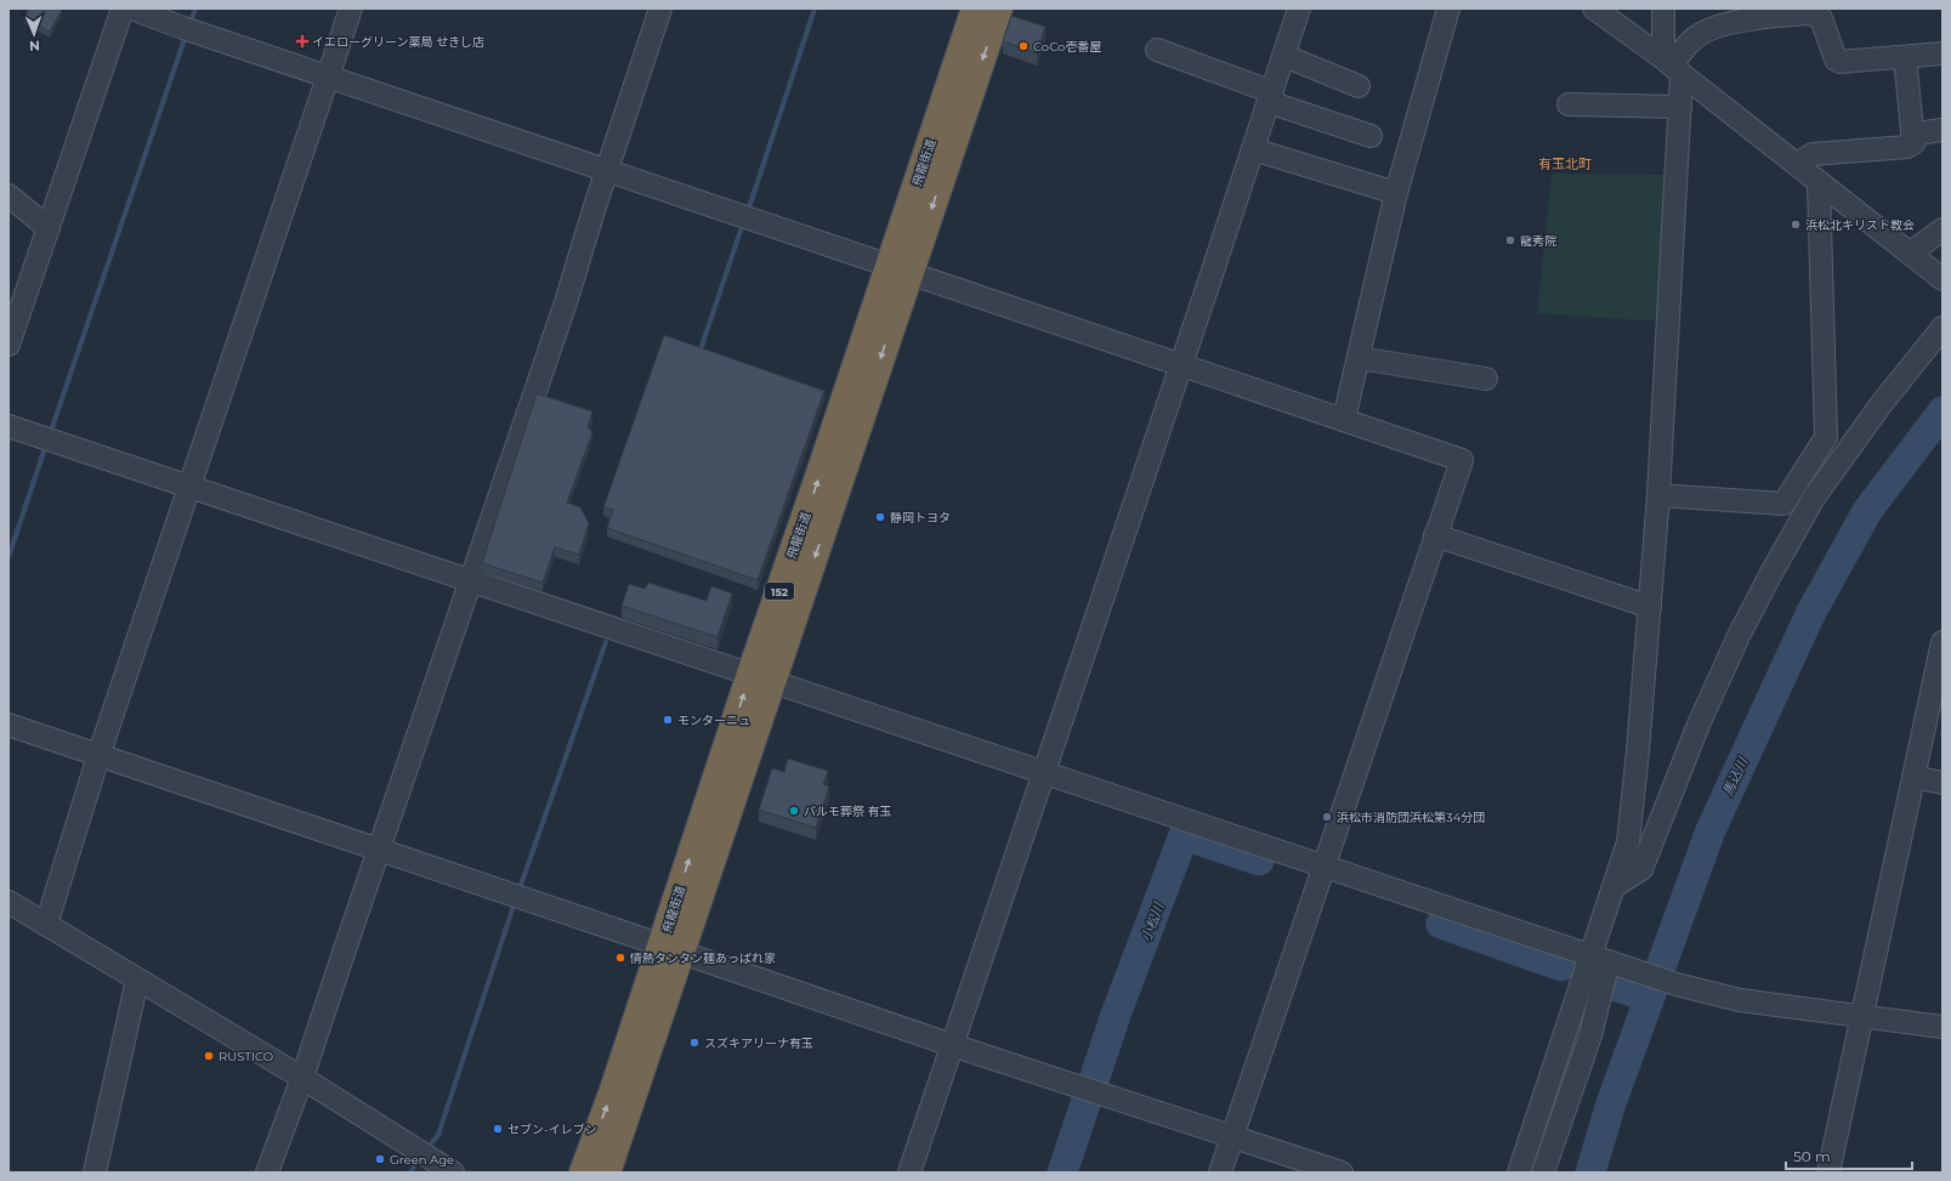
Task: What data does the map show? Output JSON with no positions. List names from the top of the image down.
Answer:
{
  "streets": {
    "highway": ["飛龍街道", "152"]
  },
  "districts": ["有玉北町"],
  "water": ["馬込川", "小松川"],
  "places": {
    "health": ["イエローグリーン薬局 せきし店"],
    "other": [
      "CoCo壱番屋",
      "浜松北キリスト教会",
      "龍秀院",
      "静岡トヨタ",
      "モンターニュ",
      "パルモ葬祭 有玉",
      "浜松市消防団浜松第34分団",
      "情熱タンタン麺あっぱれ家",
      "スズキアリーナ有玉",
      "RUSTICO",
      "セブン-イレブン",
      "Green Age"
    ]
  },
  "scale_bar": "50 m",
  "north": "bottom"
}
